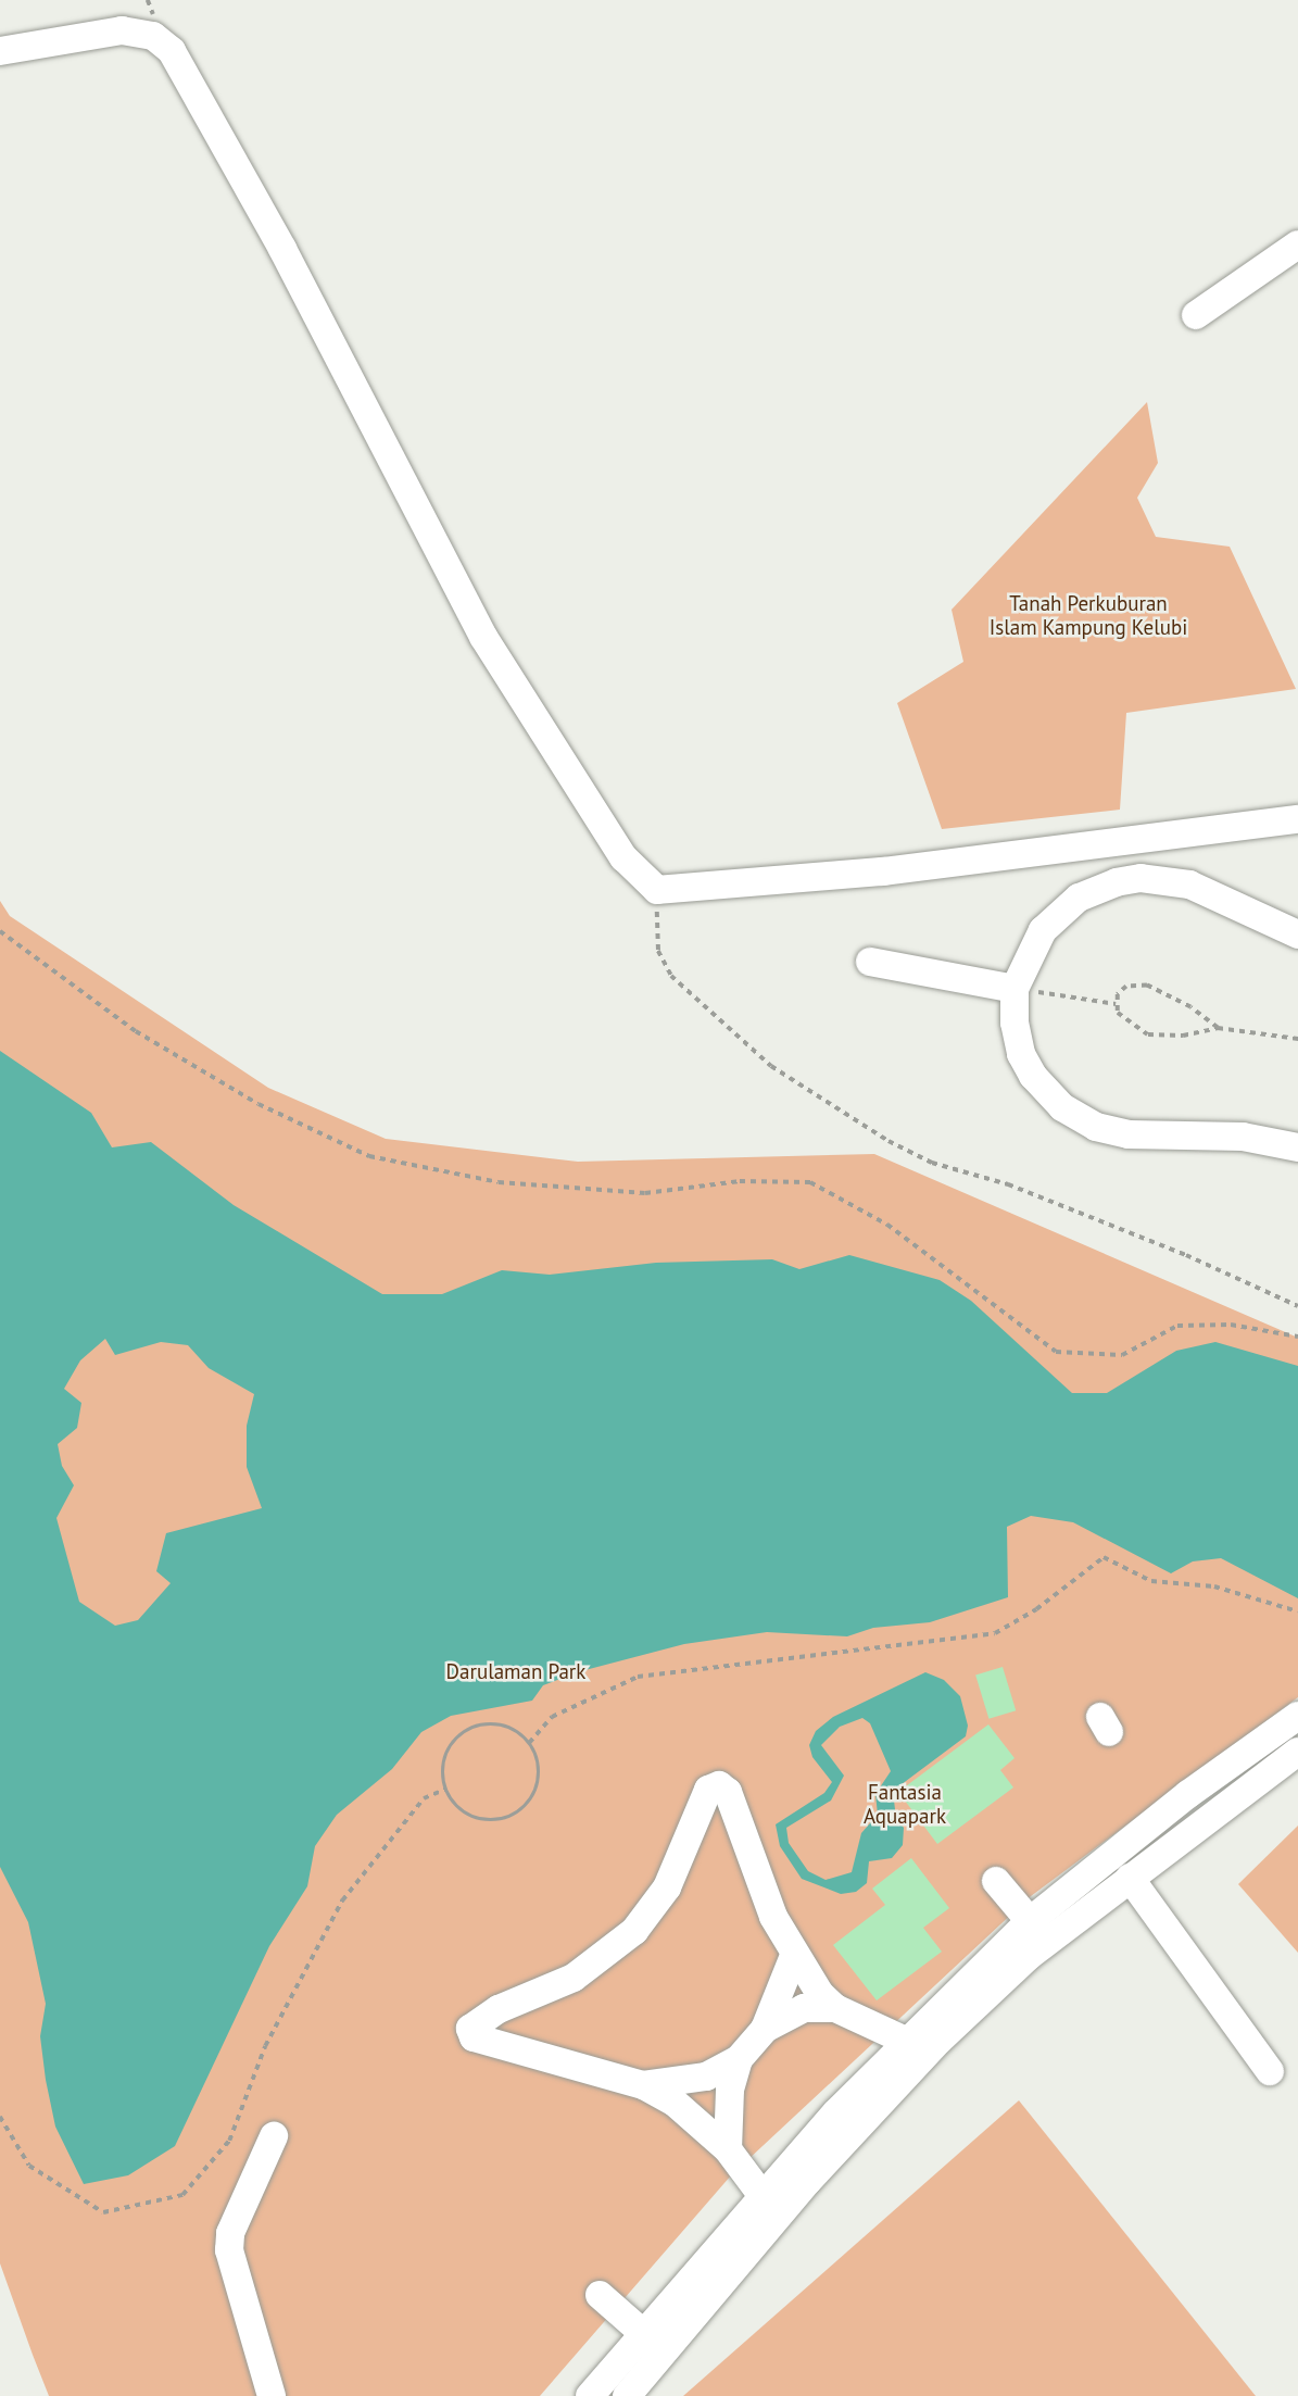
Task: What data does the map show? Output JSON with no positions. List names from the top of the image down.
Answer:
{
  "parks": ["Tanah Perkuburan Islam Kampung Kelubi", "Darulaman Park", "Fantasia Aquapark"]
}
